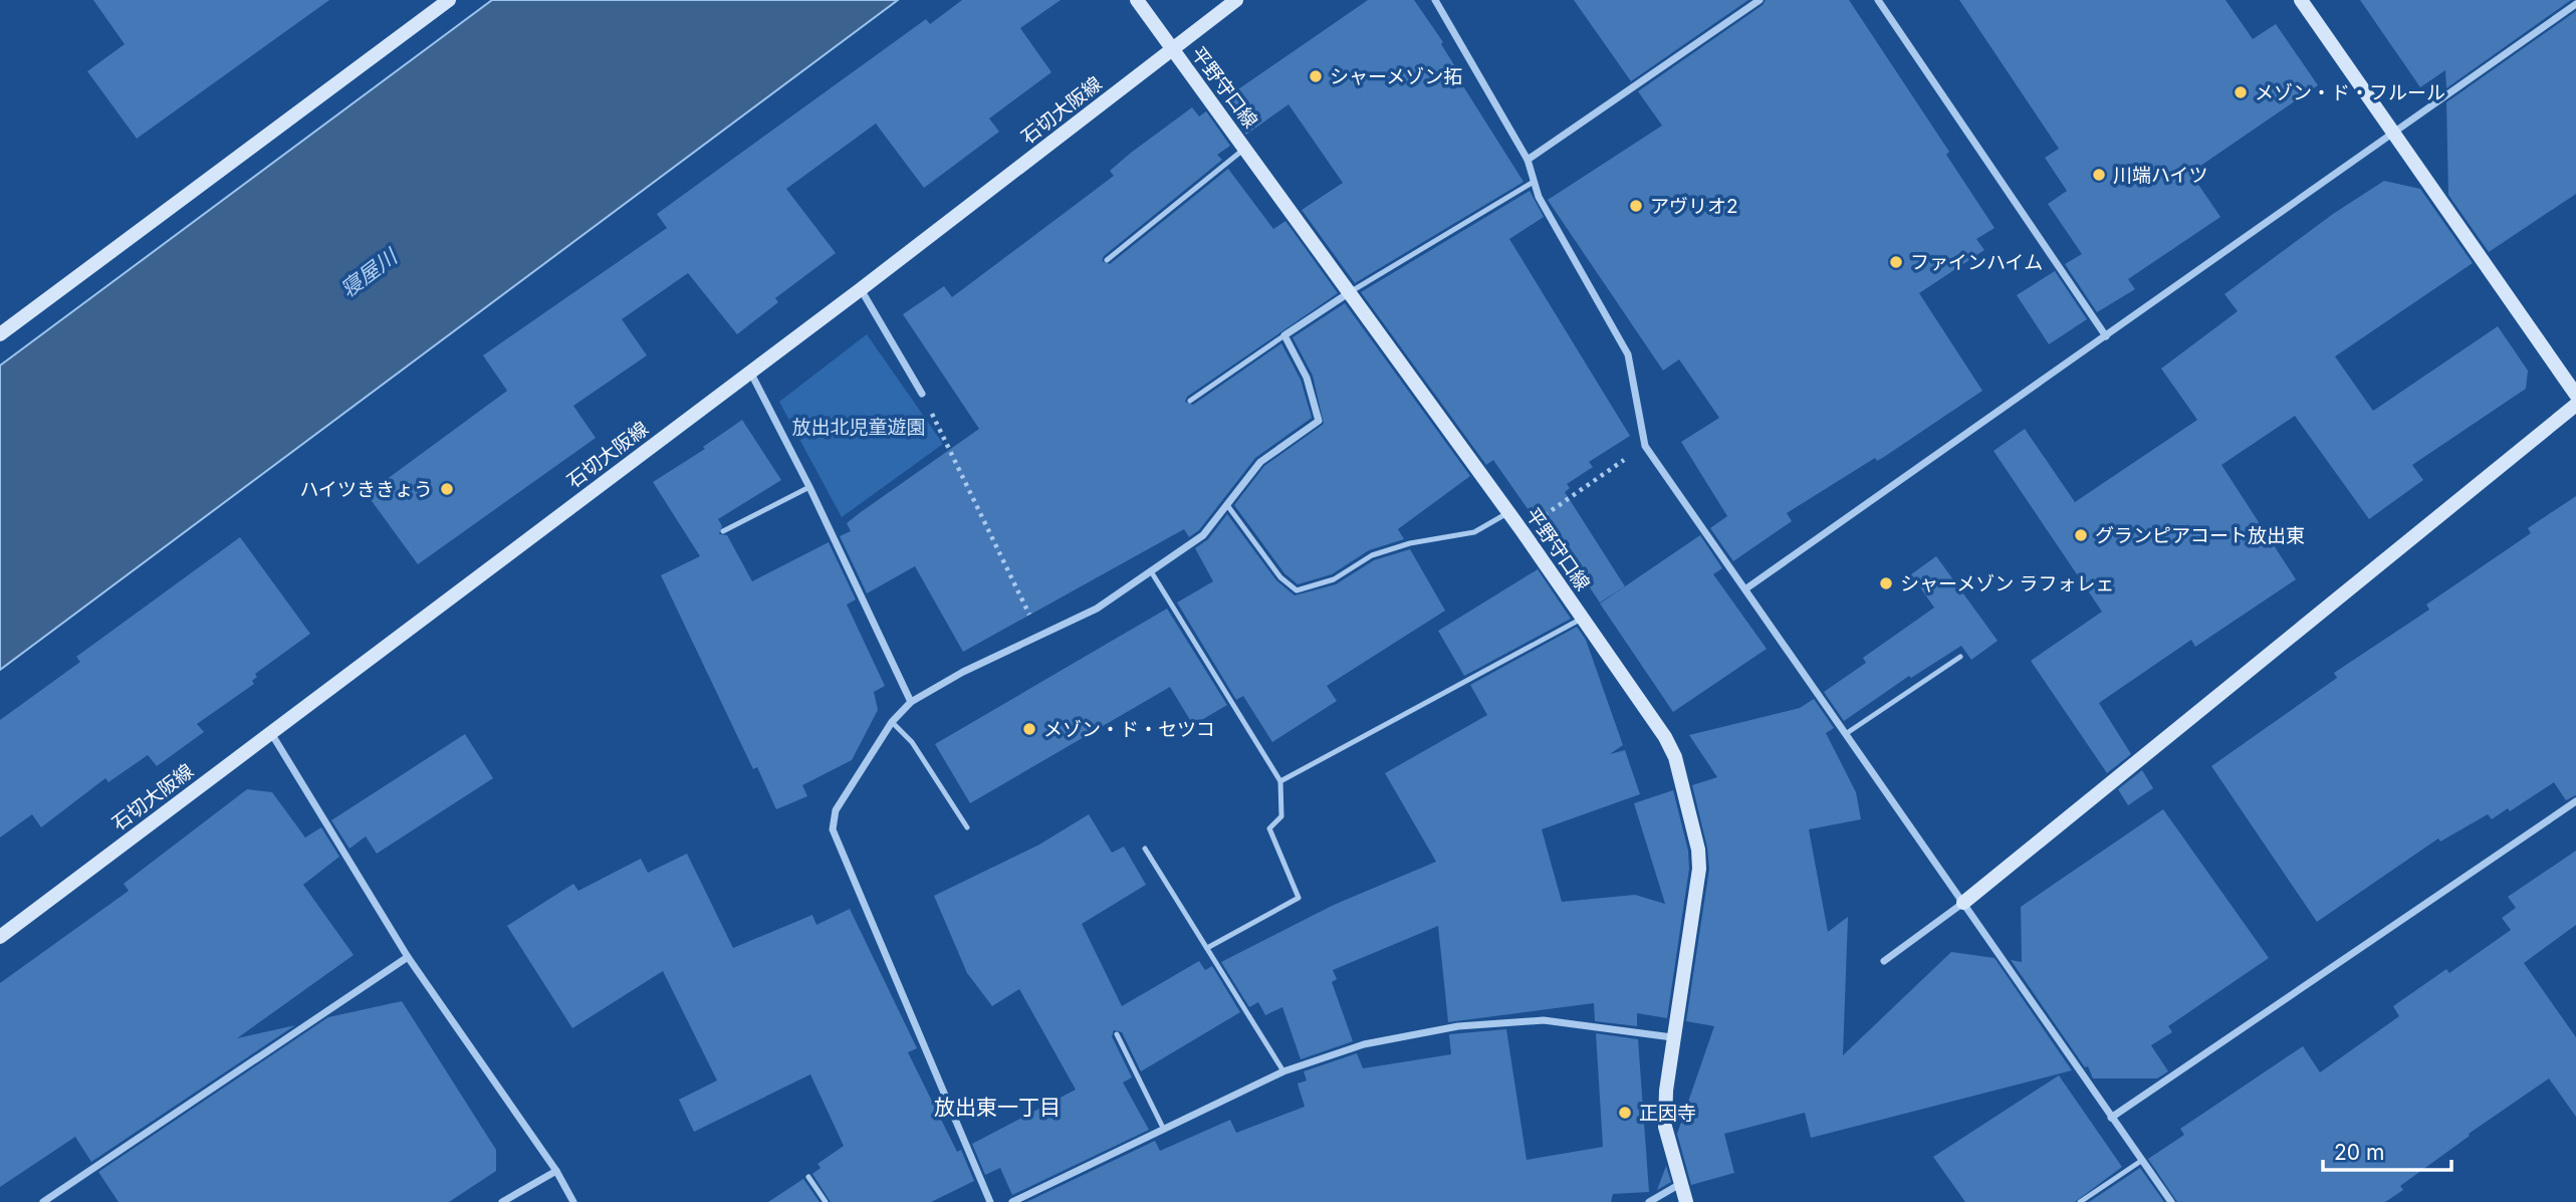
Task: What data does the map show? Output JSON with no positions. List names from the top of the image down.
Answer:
{
  "streets": {
    "main road": ["平野守口線", "石切大阪線"]
  },
  "crossings": [
    ["平野守口線", "石切大阪線"]
  ],
  "districts": ["放出東一丁目"],
  "water": ["寝屋川"],
  "parks": ["放出北児童遊園"],
  "places": [
    "シャーメゾン拓",
    "メゾン・ド・フルール",
    "川端ハイツ",
    "アヴリオ2",
    "ファインハイム",
    "ハイツききょう",
    "グランピアコート放出東",
    "シャーメゾン ラフォレェ",
    "メゾン・ド・セツコ",
    "正因寺"
  ],
  "scale_bar": "20 m"
}
